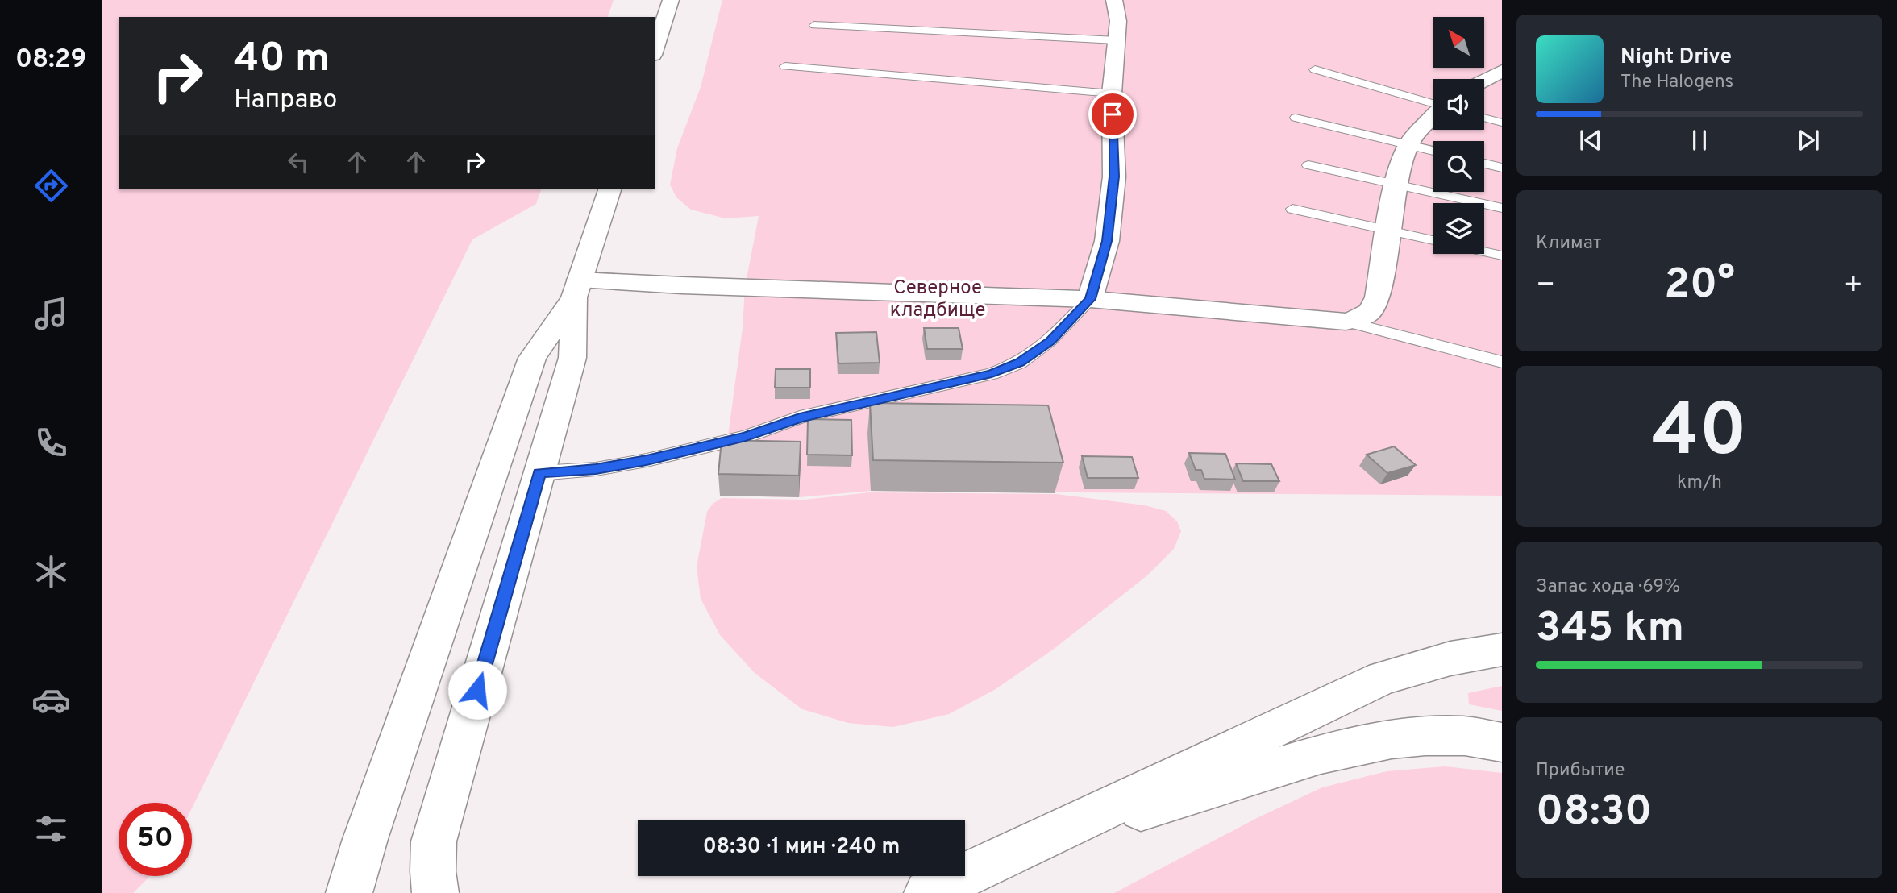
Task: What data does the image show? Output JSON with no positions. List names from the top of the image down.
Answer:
{
  "parks": ["Северное кладбище"],
  "north": "top left",
  "page": {
    "tabs": "08:29",
    "turn": ["40 m", "Направо"],
    "song": ["Night Drive", "The Halogens"],
    "tile": [
      "Климат",
      ["40", "km/h"],
      ["Запас хода · 69%", "345 km"],
      ["Прибытие", "08:30"]
    ],
    "heat": ["−", "20°", "+"],
    "limit": "50",
    "trip": "08:30 · 1 мин · 240 m"
  }
}
